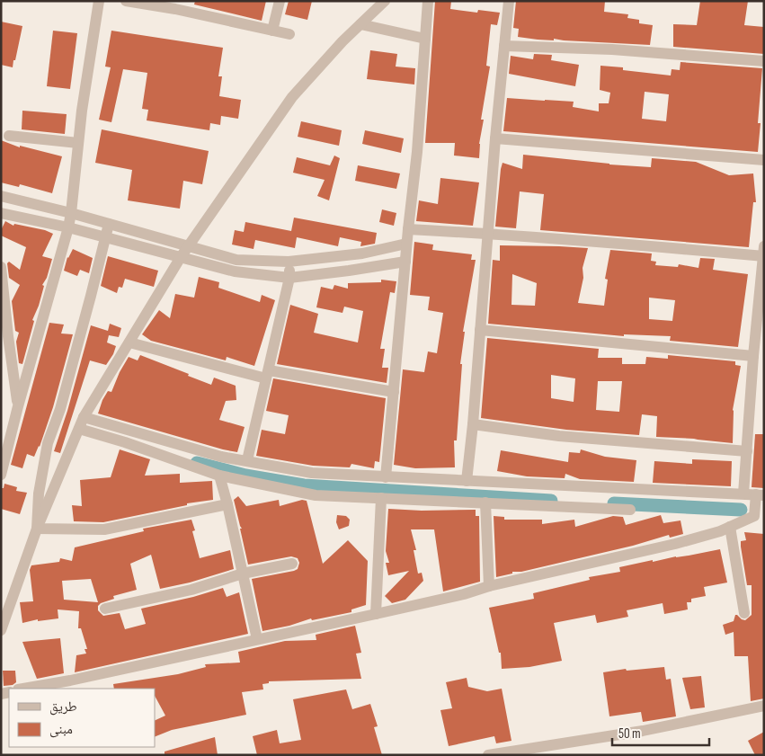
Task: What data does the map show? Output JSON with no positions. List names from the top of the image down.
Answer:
{
  "legend": ["طريق", "مبنى"],
  "scale_bar": "50 m"
}
